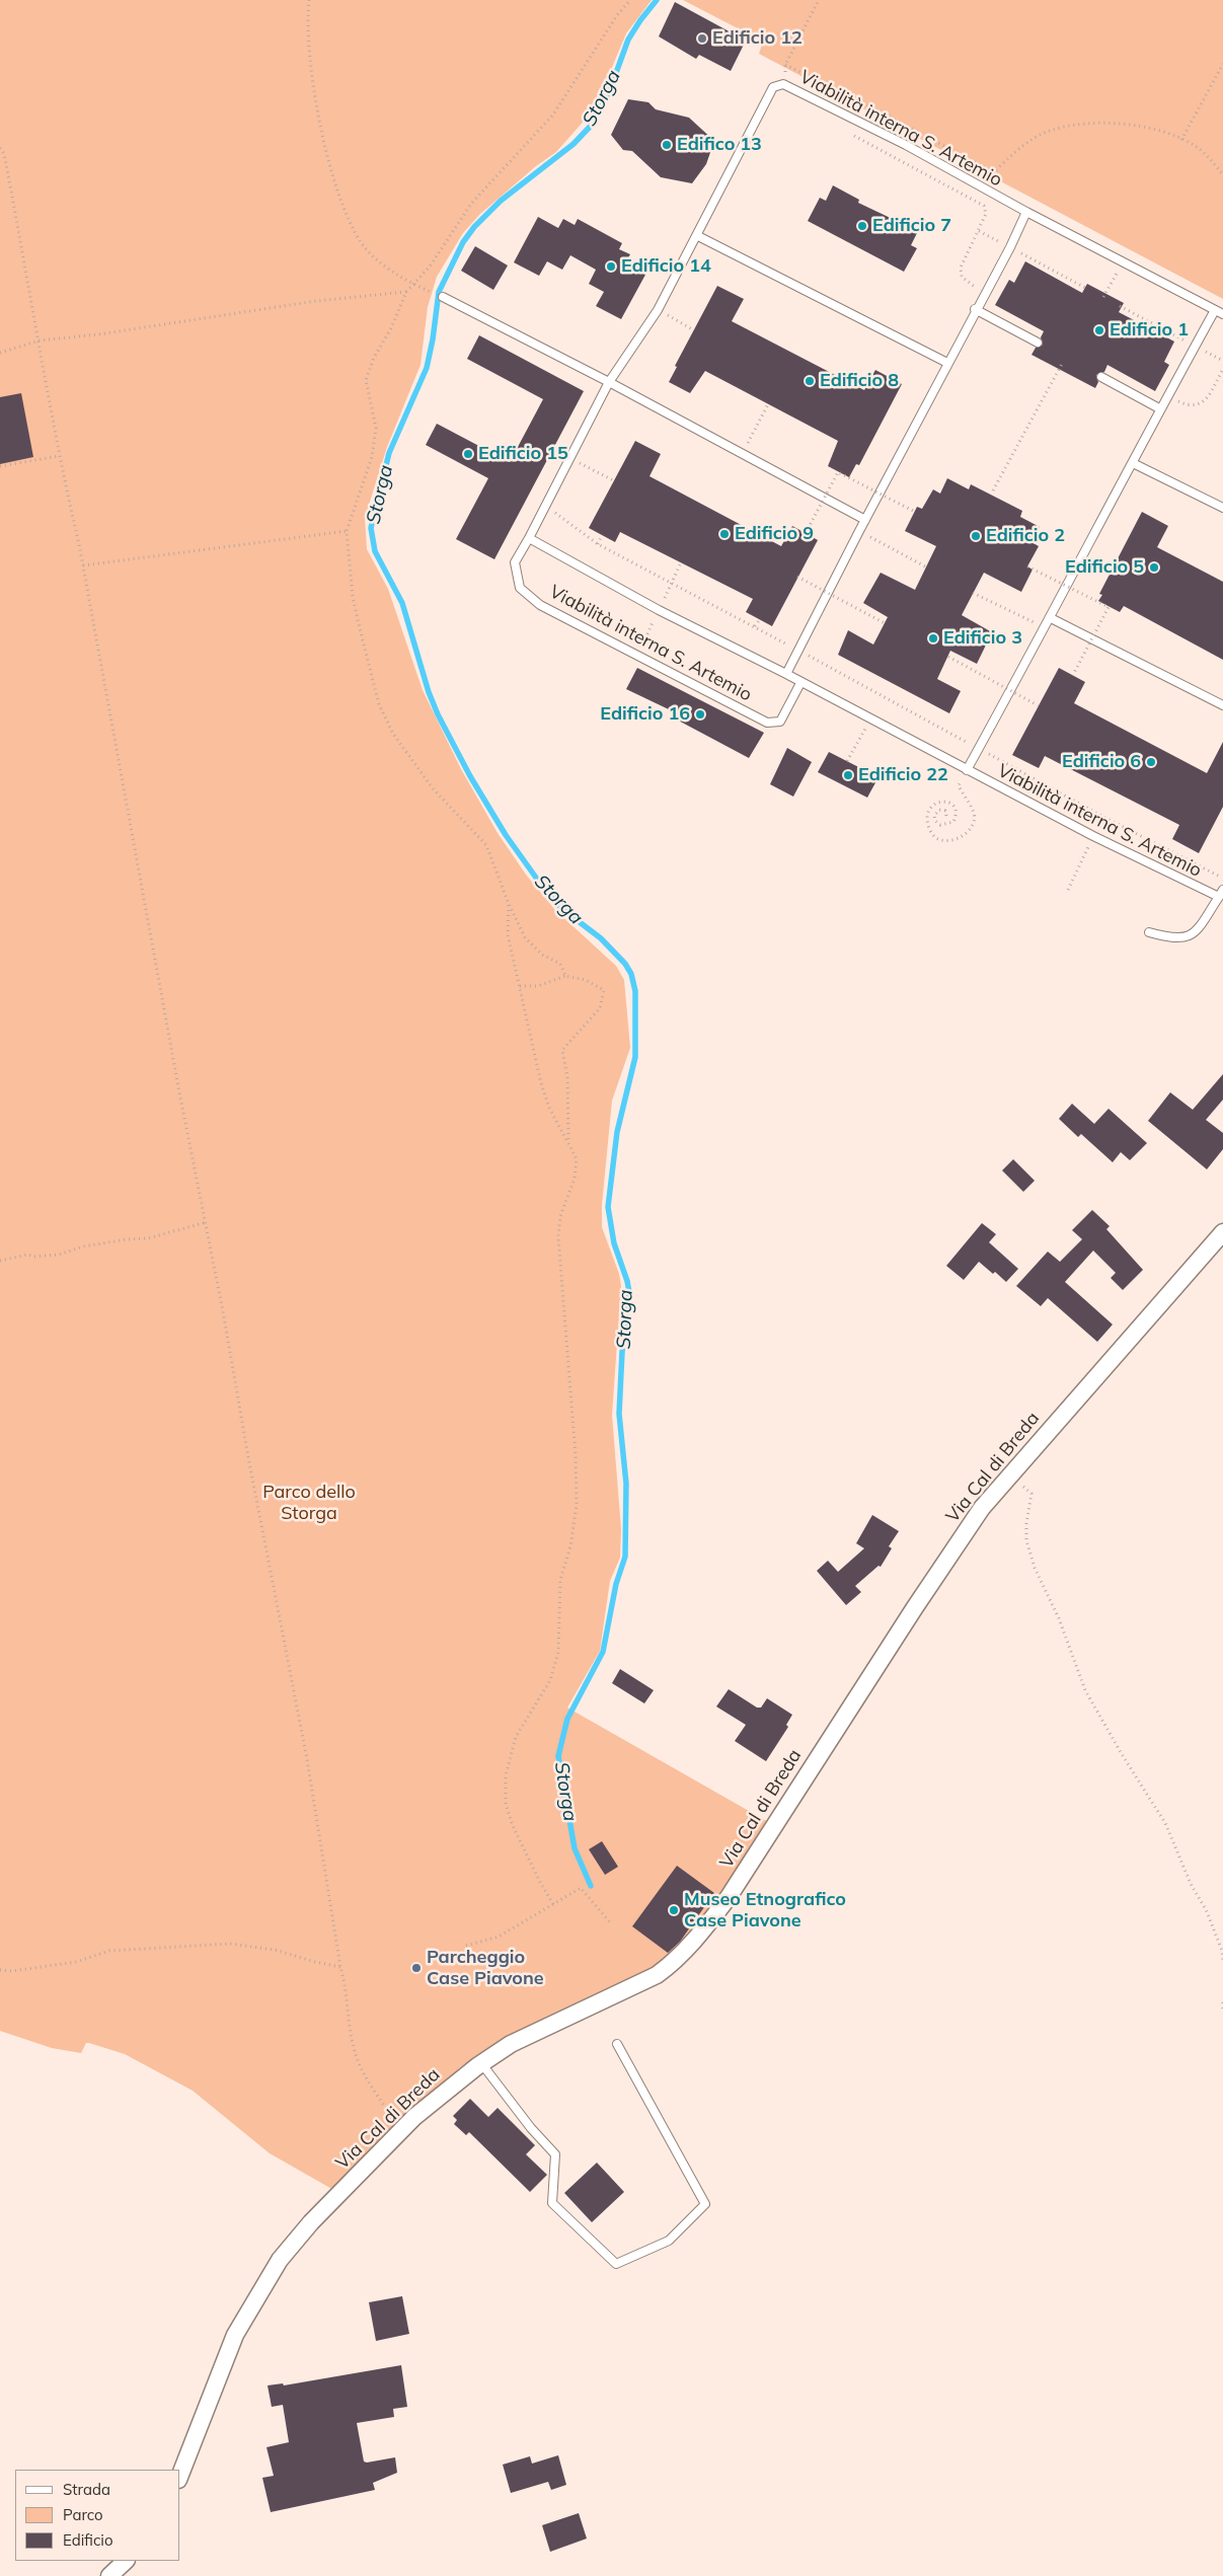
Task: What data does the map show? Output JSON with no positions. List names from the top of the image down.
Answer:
{
  "streets": {
    "street": ["Via Cal di Breda"],
    "lane": ["Viabilità interna S. Artemio"]
  },
  "water": ["Storga"],
  "parks": ["Parco dello Storga"],
  "places": [
    "Edificio 12",
    "Edifico 13",
    "Edificio 7",
    "Edificio 14",
    "Edificio 1",
    "Edificio 8",
    "Edificio 15",
    "Edificio 9",
    "Edificio 2",
    "Edificio 5",
    "Edificio 3",
    "Edificio 16",
    "Edificio 6",
    "Edificio 22",
    "Museo Etnografico Case Piavone",
    "Parcheggio Case Piavone"
  ],
  "legend": ["Strada", "Parco", "Edificio"]
}
